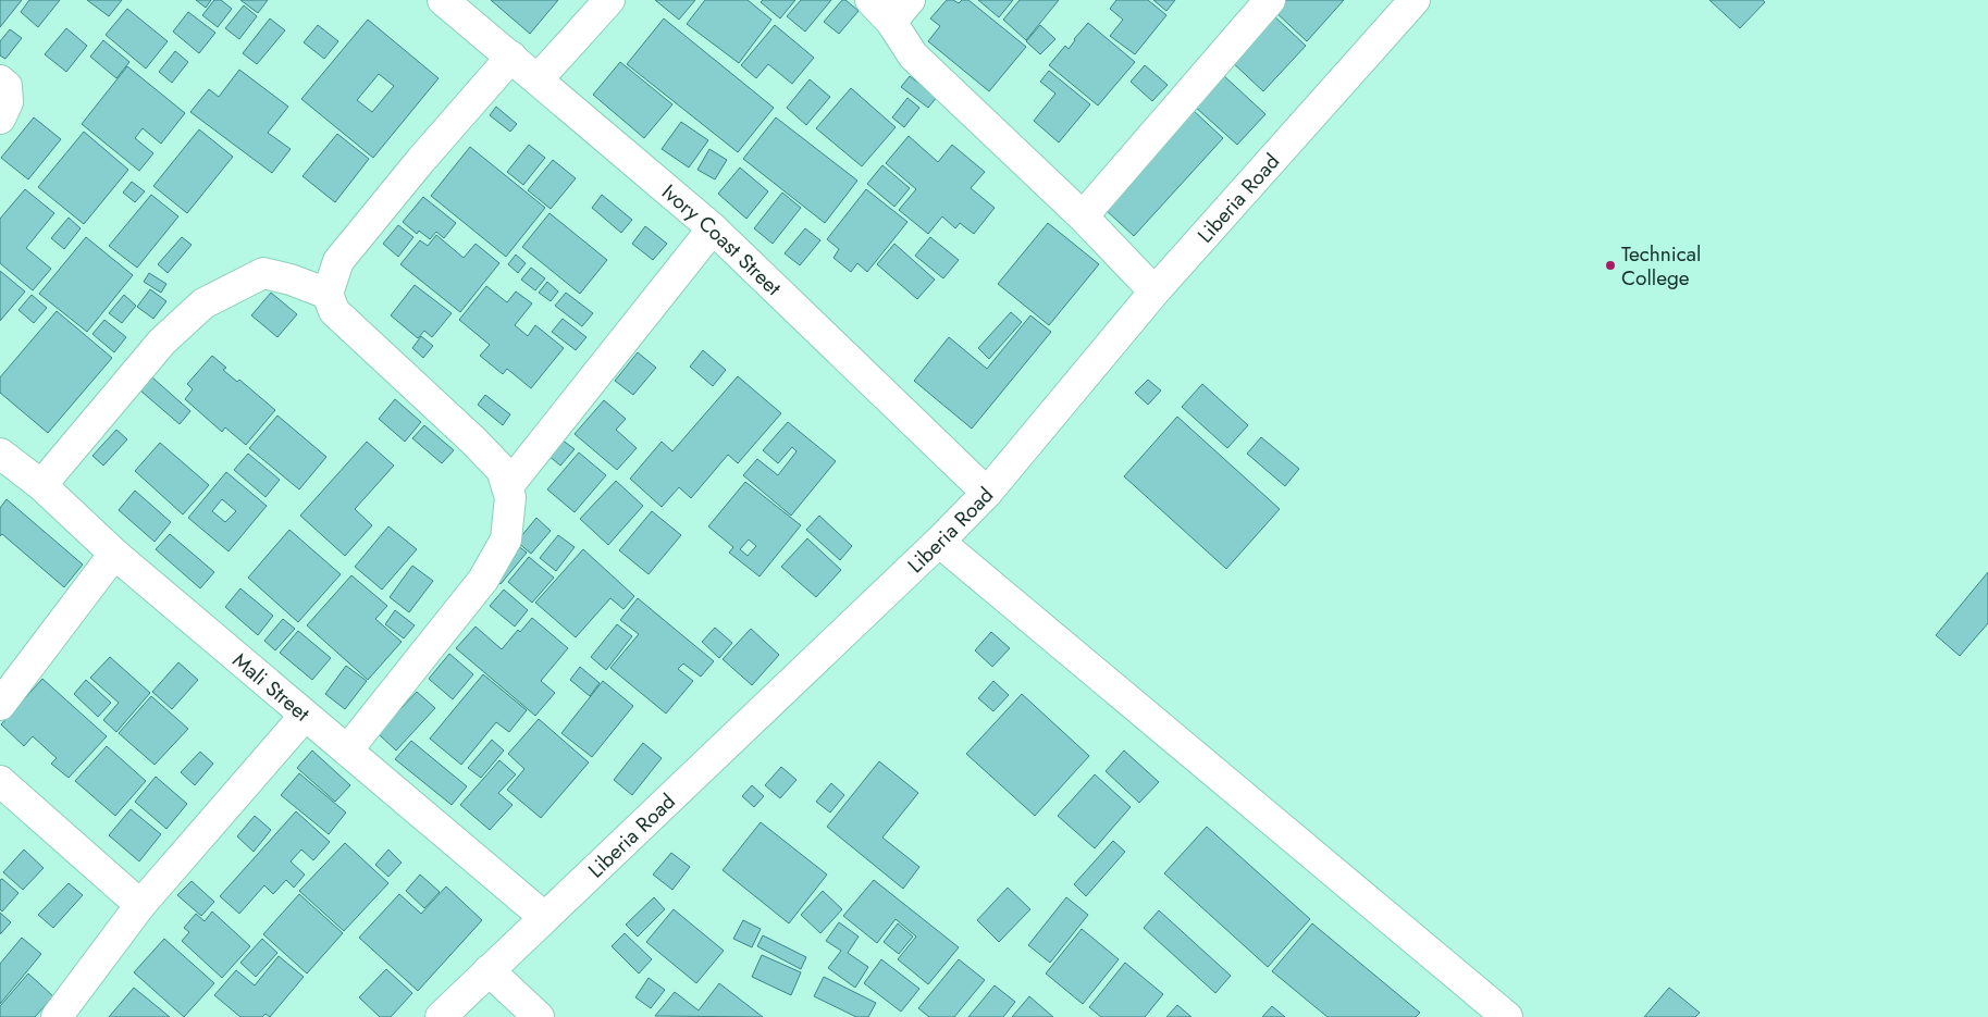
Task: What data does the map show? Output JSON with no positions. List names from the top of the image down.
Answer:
{
  "streets": {
    "street": ["Liberia Road", "Ivory Coast Street", "Mali Street"]
  },
  "crossings": [
    ["Liberia Road", "Ivory Coast Street"],
    ["Liberia Road", "Mali Street"]
  ],
  "places": ["Technical College"]
}
